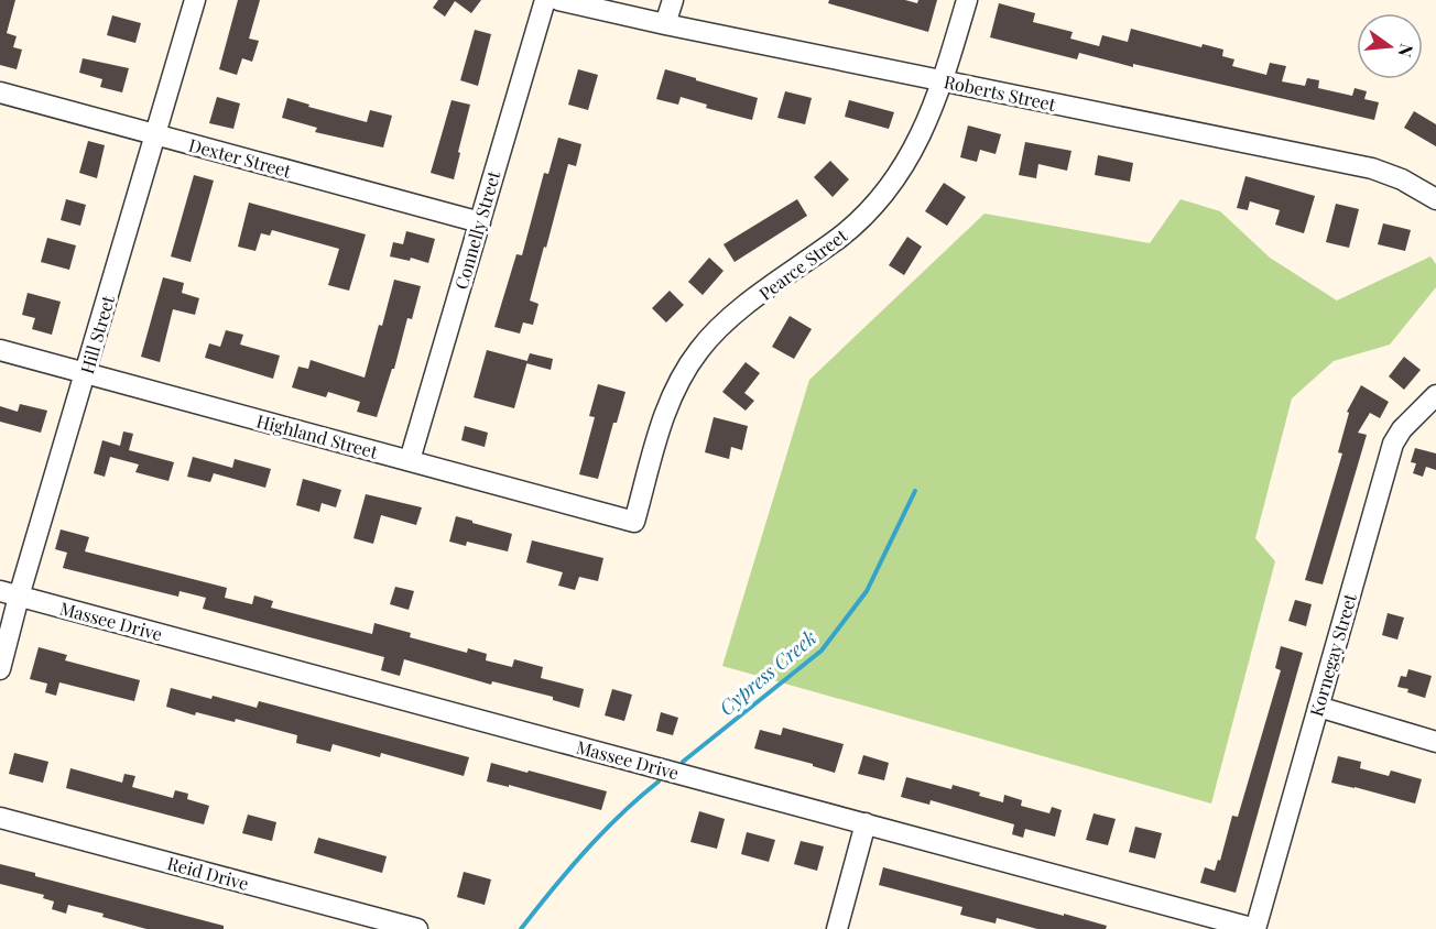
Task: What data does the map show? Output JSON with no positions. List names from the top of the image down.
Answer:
{
  "streets": {
    "street": [
      "Roberts Street",
      "Dexter Street",
      "Connelly Street",
      "Pearce Street",
      "Hill Street",
      "Highland Street",
      "Massee Drive",
      "Kornegay Street",
      "Reid Drive"
    ]
  },
  "crossings": [
    ["Roberts Street", "Pearce Street"],
    ["Dexter Street", "Connelly Street"],
    ["Dexter Street", "Hill Street"],
    ["Connelly Street", "Highland Street"],
    ["Pearce Street", "Highland Street"],
    ["Hill Street", "Highland Street"],
    ["Hill Street", "Massee Drive"],
    ["Massee Drive", "Kornegay Street"]
  ],
  "water": ["Cypress Creek"],
  "north": "right"
}
